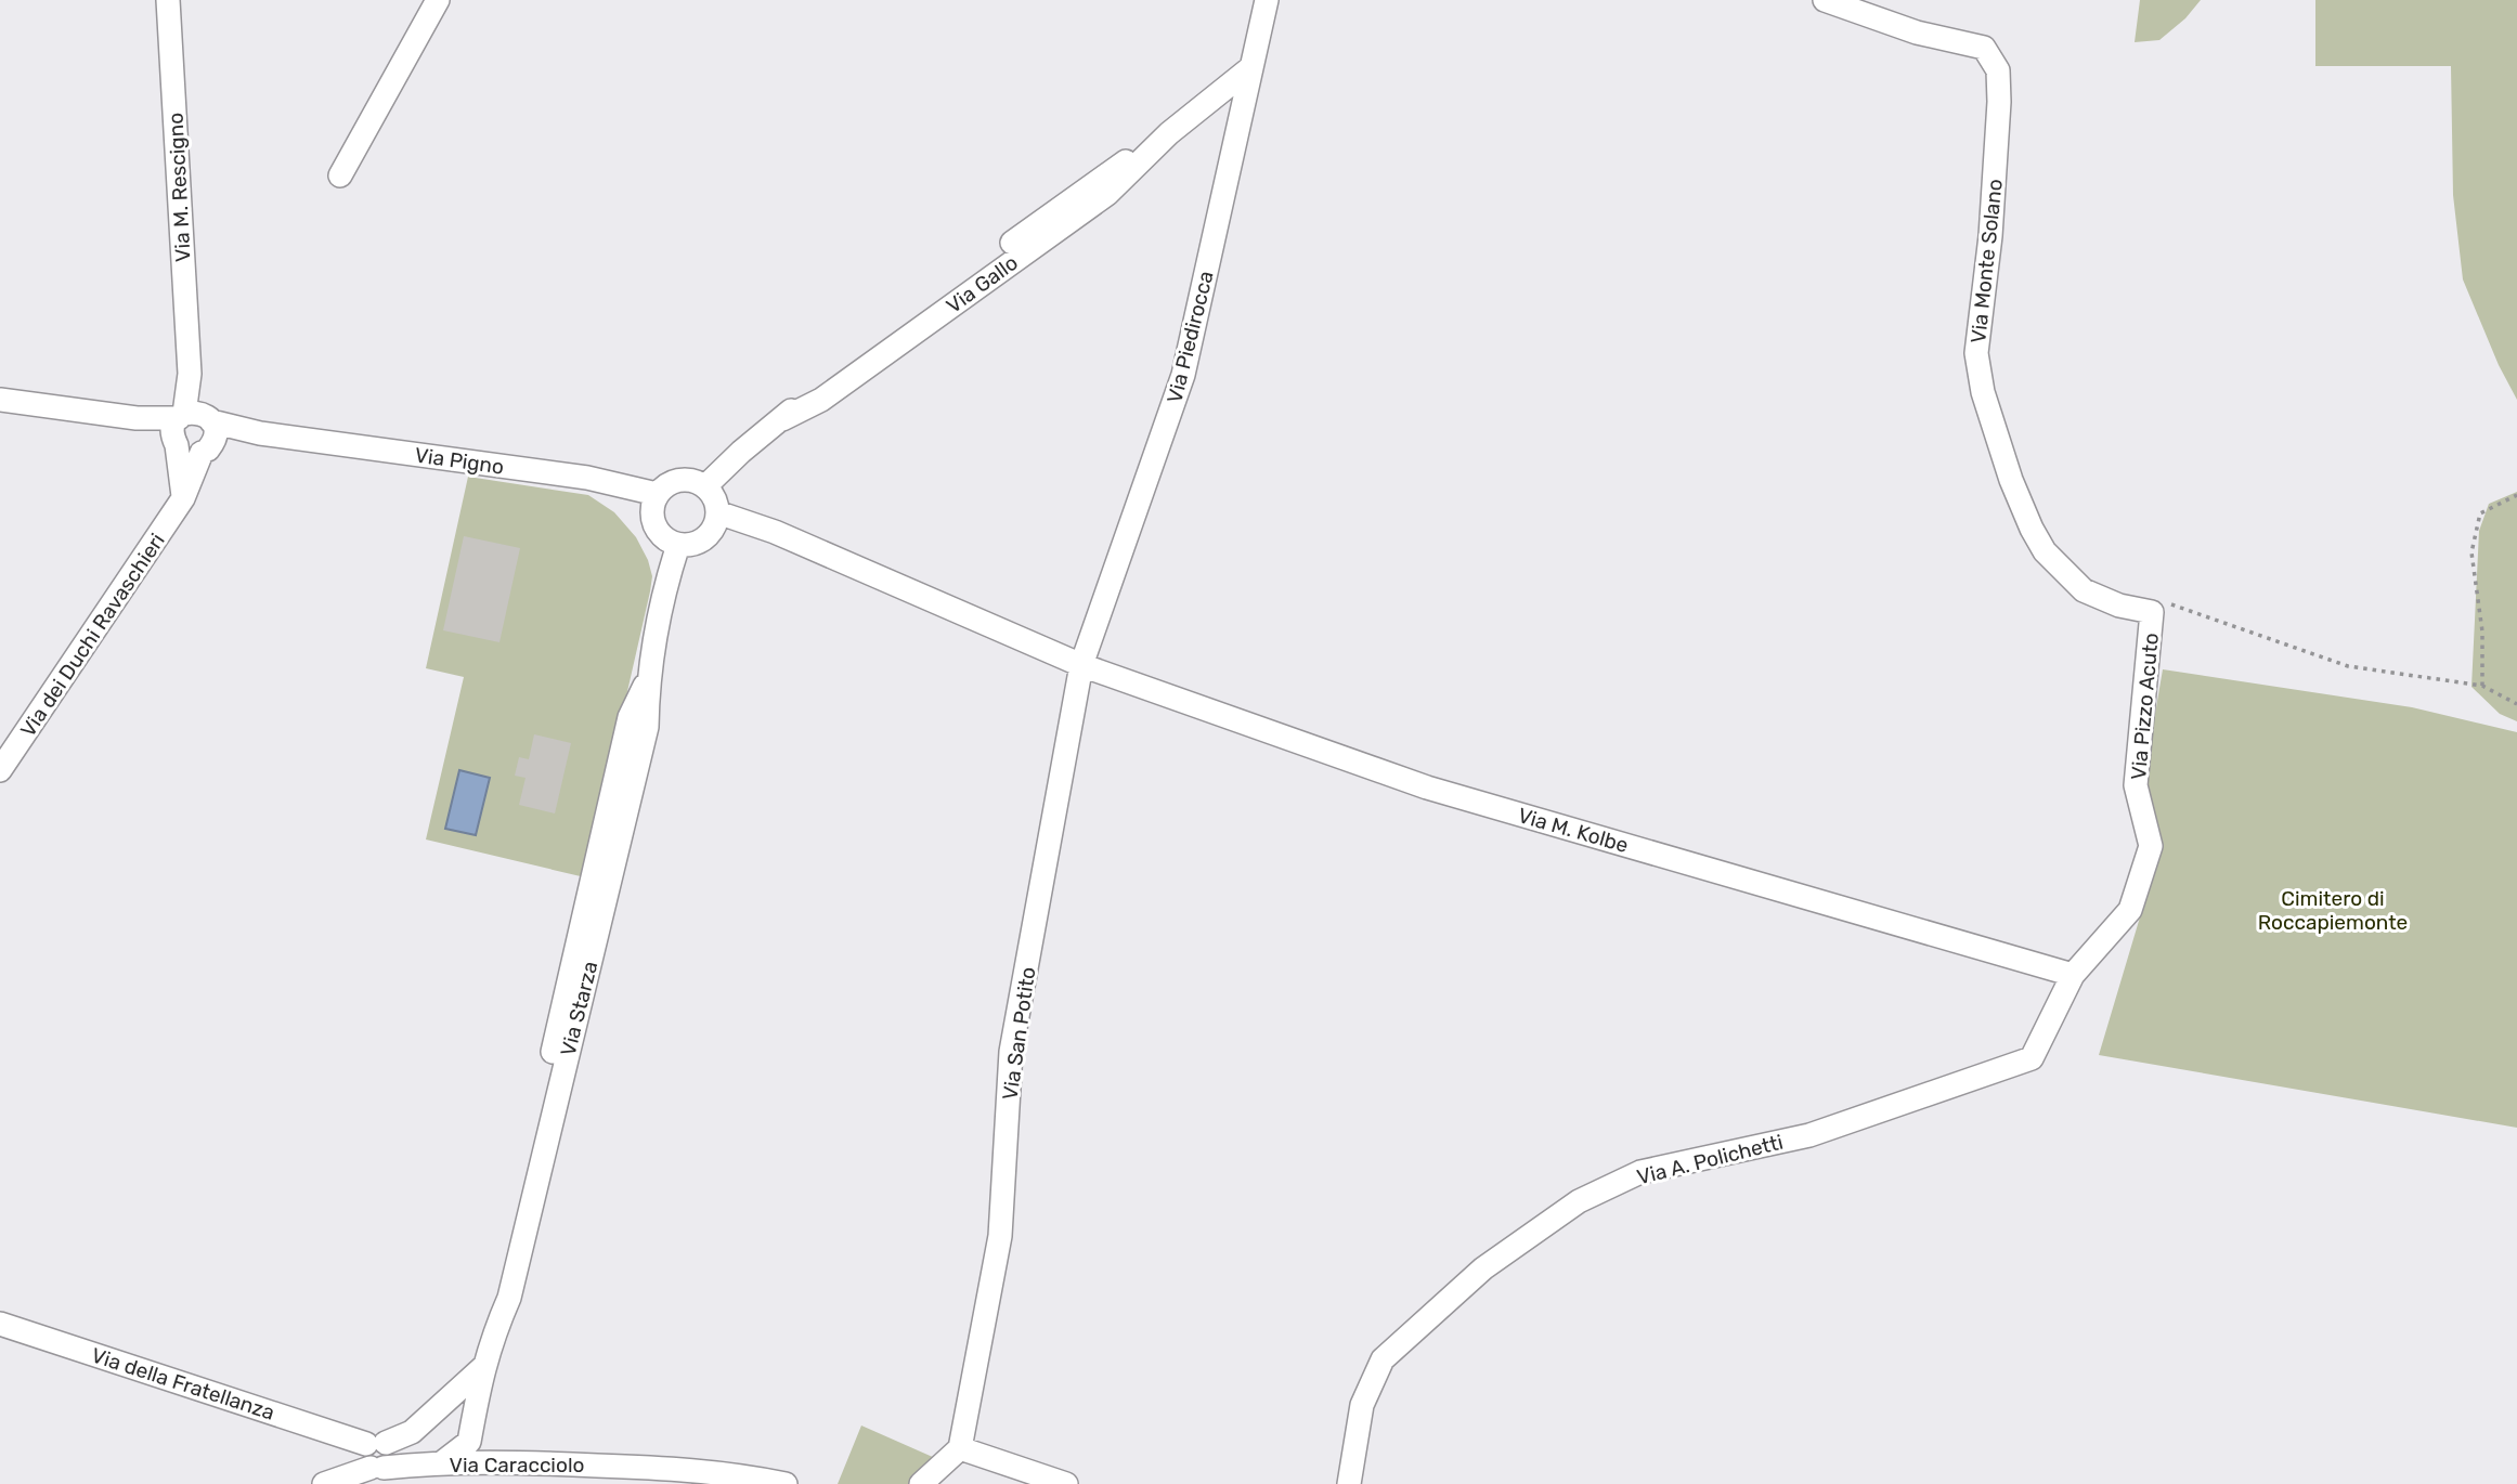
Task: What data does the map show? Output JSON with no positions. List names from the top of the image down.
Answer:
{
  "streets": {
    "street": [
      "Via M. Rescigno",
      "Via Monte Solano",
      "Via Gallo",
      "Via Piedirocca",
      "Via Pigno",
      "Via dei Duchi Ravaschieri",
      "Via Pizzo Acuto",
      "Via M. Kolbe",
      "Via Starza",
      "Via San Potito",
      "Via A. Polichetti",
      "Via della Fratellanza",
      "Via Caracciolo"
    ]
  },
  "crossings": [
    ["Via M. Rescigno", "Via Pigno"],
    ["Via M. Rescigno", "Via dei Duchi Ravaschieri"],
    ["Via Monte Solano", "Via Pizzo Acuto"],
    ["Via Gallo", "Via Piedirocca"],
    ["Via Gallo", "Via Pigno"],
    ["Via Gallo", "Via Starza"],
    ["Via Piedirocca", "Via M. Kolbe"],
    ["Via Piedirocca", "Via San Potito"],
    ["Via Pigno", "Via dei Duchi Ravaschieri"],
    ["Via Pigno", "Via Starza"],
    ["Via Pizzo Acuto", "Via M. Kolbe"],
    ["Via Pizzo Acuto", "Via A. Polichetti"],
    ["Via M. Kolbe", "Via San Potito"],
    ["Via M. Kolbe", "Via A. Polichetti"],
    ["Via Starza", "Via della Fratellanza"],
    ["Via Starza", "Via Caracciolo"]
  ],
  "parks": ["Cimitero di Roccapiemonte"]
}
